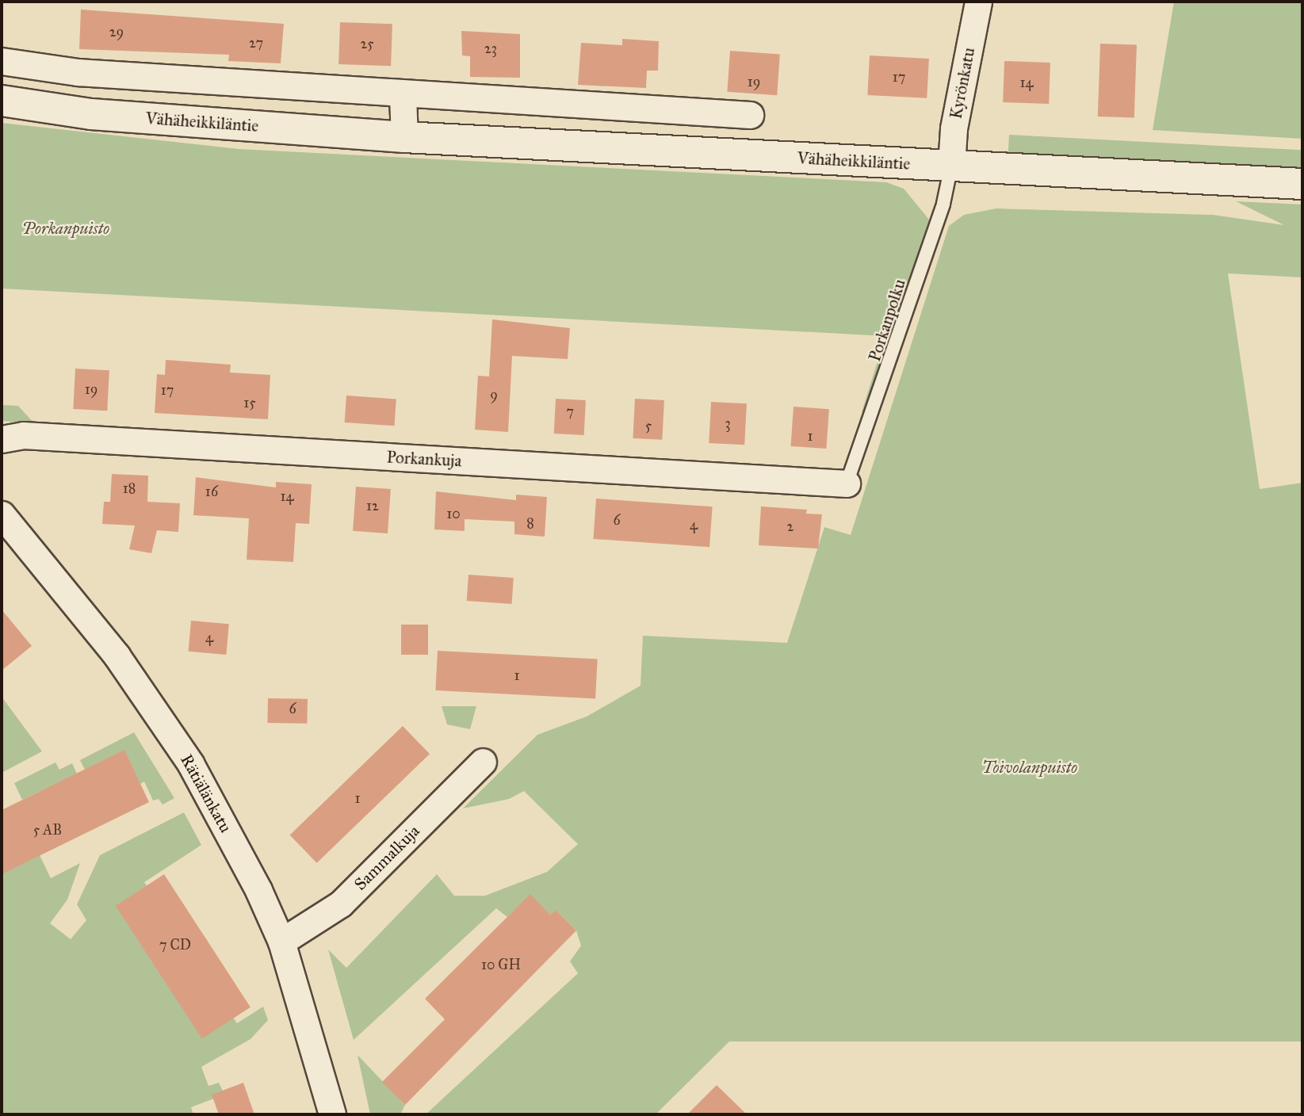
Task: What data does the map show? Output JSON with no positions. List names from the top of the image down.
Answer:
{
  "streets": {
    "street": [
      "Kyrönkatu",
      "Vähäheikkiläntie",
      "Porkankuja",
      "Rätiälänkatu",
      "Sammalkuja"
    ],
    "lane": ["Porkanpolku"]
  },
  "crossings": [
    ["Kyrönkatu", "Vähäheikkiläntie"],
    ["Kyrönkatu", "Porkanpolku"],
    ["Vähäheikkiläntie", "Porkanpolku"],
    ["Porkanpolku", "Porkankuja"],
    ["Rätiälänkatu", "Sammalkuja"]
  ],
  "parks": ["Porkanpuisto", "Toivolanpuisto"],
  "house_numbers": [
    "29",
    "27",
    "25",
    "23",
    "17",
    "19",
    "14",
    "19",
    "17",
    "9",
    "15",
    "7",
    "3",
    "5",
    "1",
    "18",
    "16",
    "14",
    "12",
    "10",
    "6",
    "8",
    "4",
    "2",
    "4",
    "1",
    "6",
    "1",
    "5 AB",
    "7 CD",
    "10 GH"
  ]
}
